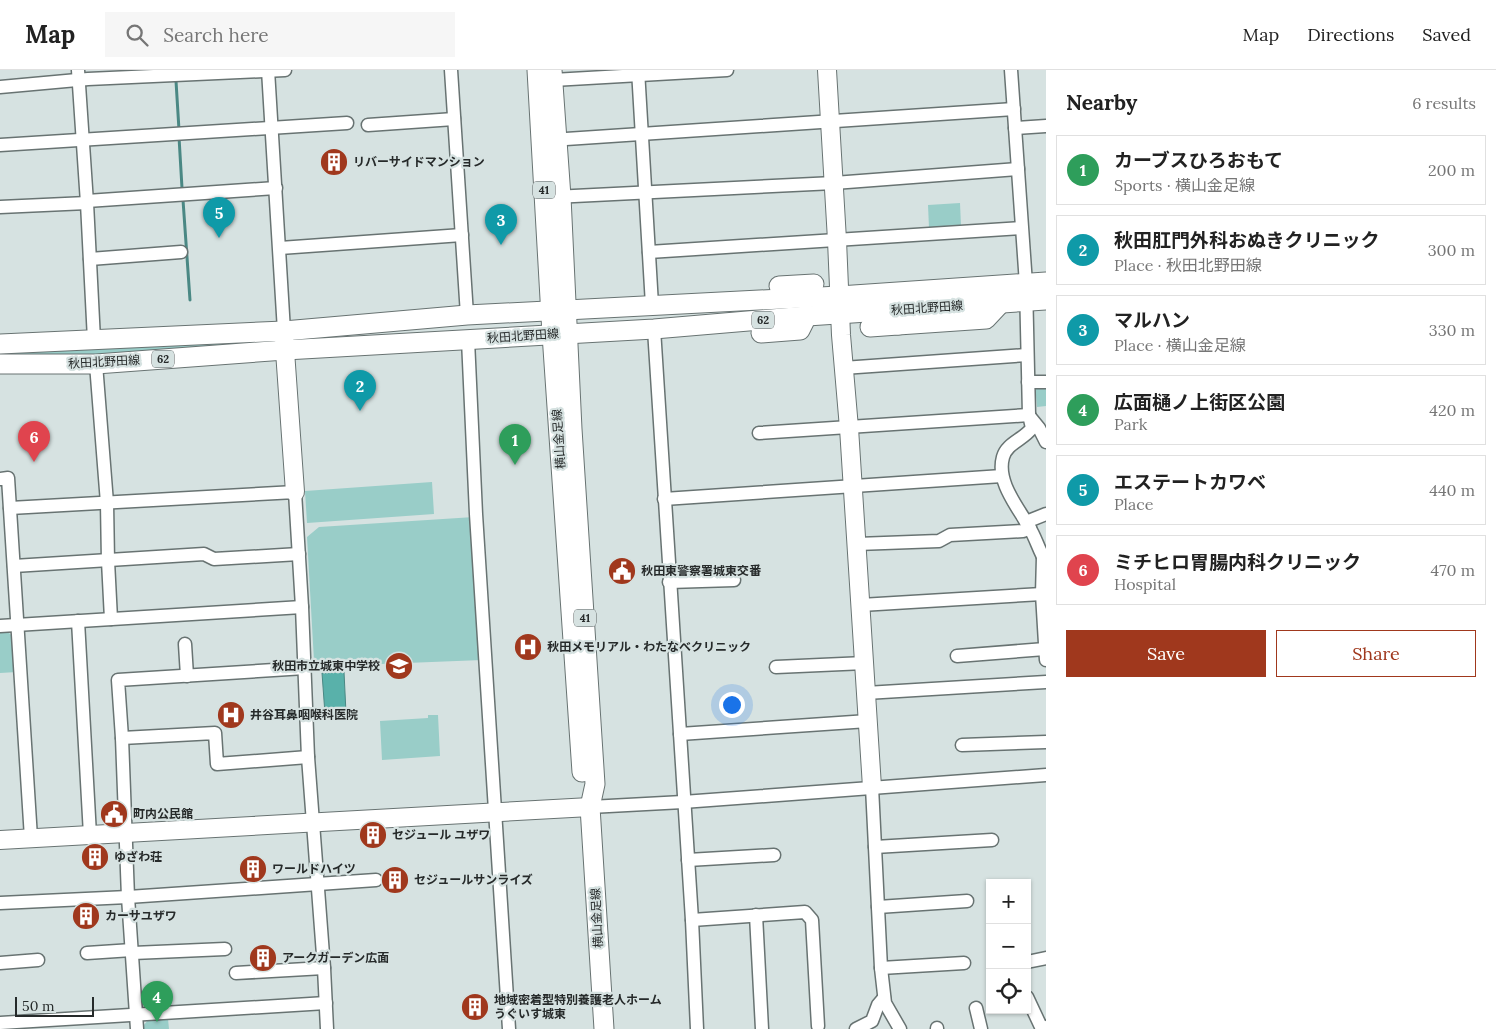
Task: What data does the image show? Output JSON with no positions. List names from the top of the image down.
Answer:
{
  "streets": {
    "main road": [
      "41",
      "秋田北野田線",
      "62",
      "横山金足線"
    ]
  },
  "crossings": [
    ["秋田北野田線", "横山金足線"]
  ],
  "places": {
    "building": [
      "リバーサイドマンション",
      "セジュール ユザワ",
      "ゆざわ荘",
      "ワールドハイツ",
      "セジュールサンライズ",
      "カーサユザワ",
      "アークガーデン広面",
      "地域密着型特別養護老人ホーム うぐいす城東"
    ],
    "public building": ["秋田東警察署城東交番", "町内公民館"],
    "hospital": ["秋田メモリアル・わたなべクリニック", "井谷耳鼻咽喉科医院"],
    "school or university": ["秋田市立城東中学校"]
  },
  "scale_bar": "50 m",
  "page": {
    "header": "Map",
    "search": "Search here",
    "nav": ["Map", "Directions", "Saved"],
    "heading": ["Nearby", "6 results"],
    "list": [
      {
        "mark": "1",
        "name": "カーブスひろおもて",
        "note": "Sports · 横山金足線",
        "value": "200 m"
      },
      {
        "mark": "2",
        "name": "秋田肛門外科おぬきクリニック",
        "note": "Place · 秋田北野田線",
        "value": "300 m"
      },
      {
        "mark": "3",
        "name": "マルハン",
        "note": "Place · 横山金足線",
        "value": "330 m"
      },
      {
        "mark": "4",
        "name": "広面樋ノ上街区公園",
        "note": "Park",
        "value": "420 m"
      },
      {
        "mark": "5",
        "name": "エステートカワベ",
        "note": "Place",
        "value": "440 m"
      },
      {
        "mark": "6",
        "name": "ミチヒロ胃腸内科クリニック",
        "note": "Hospital",
        "value": "470 m"
      }
    ],
    "pins": [
      "5",
      "3",
      "2",
      "6",
      "1",
      "4"
    ],
    "buttons": ["Save", "Share"],
    "map_buttons": ["+", "−"],
    "scale": "50 m"
  }
}
